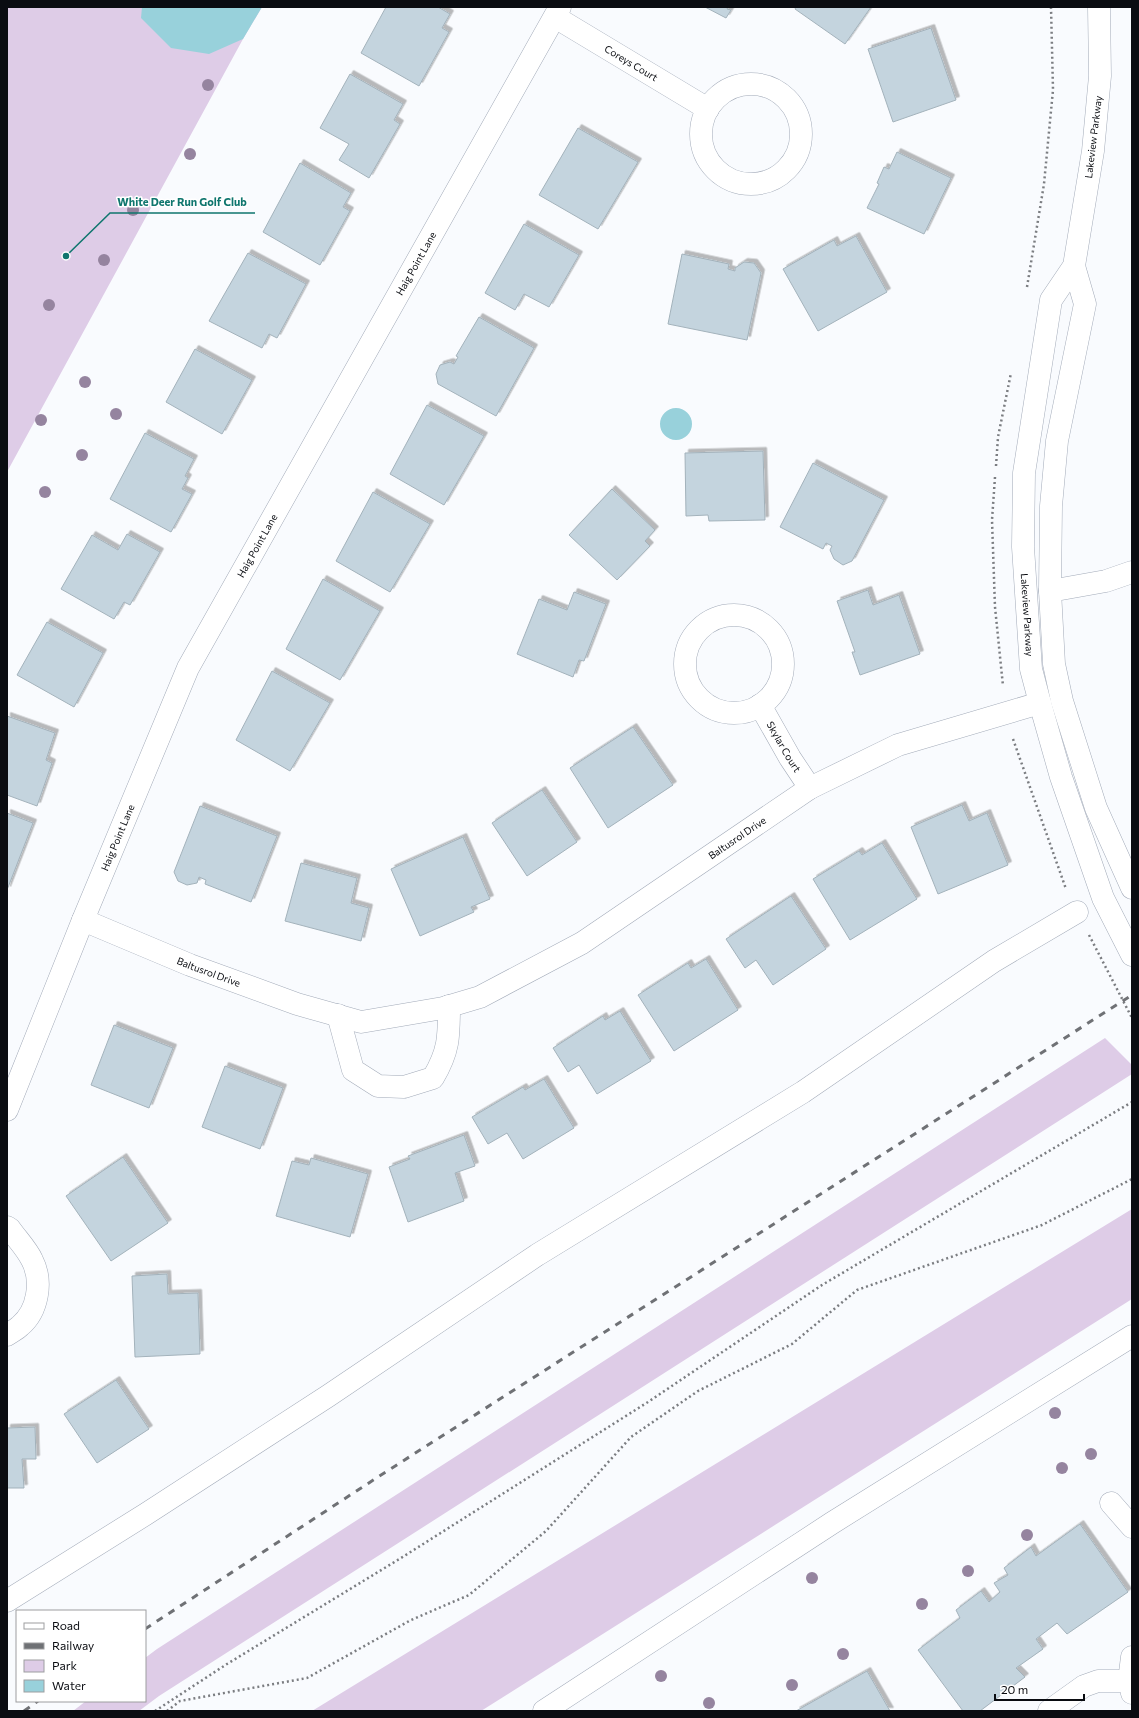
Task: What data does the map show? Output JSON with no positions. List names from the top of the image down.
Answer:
{
  "streets": {
    "street": [
      "Coreys Court",
      "Lakeview Parkway",
      "Haig Point Lane",
      "Skylar Court",
      "Baltusrol Drive"
    ]
  },
  "crossings": [
    ["Coreys Court", "Haig Point Lane"],
    ["Lakeview Parkway", "Baltusrol Drive"],
    ["Haig Point Lane", "Baltusrol Drive"],
    ["Skylar Court", "Baltusrol Drive"]
  ],
  "places": ["White Deer Run Golf Club"],
  "legend": [
    "Road",
    "Railway",
    "Park",
    "Water"
  ],
  "scale_bar": "20 m"
}
